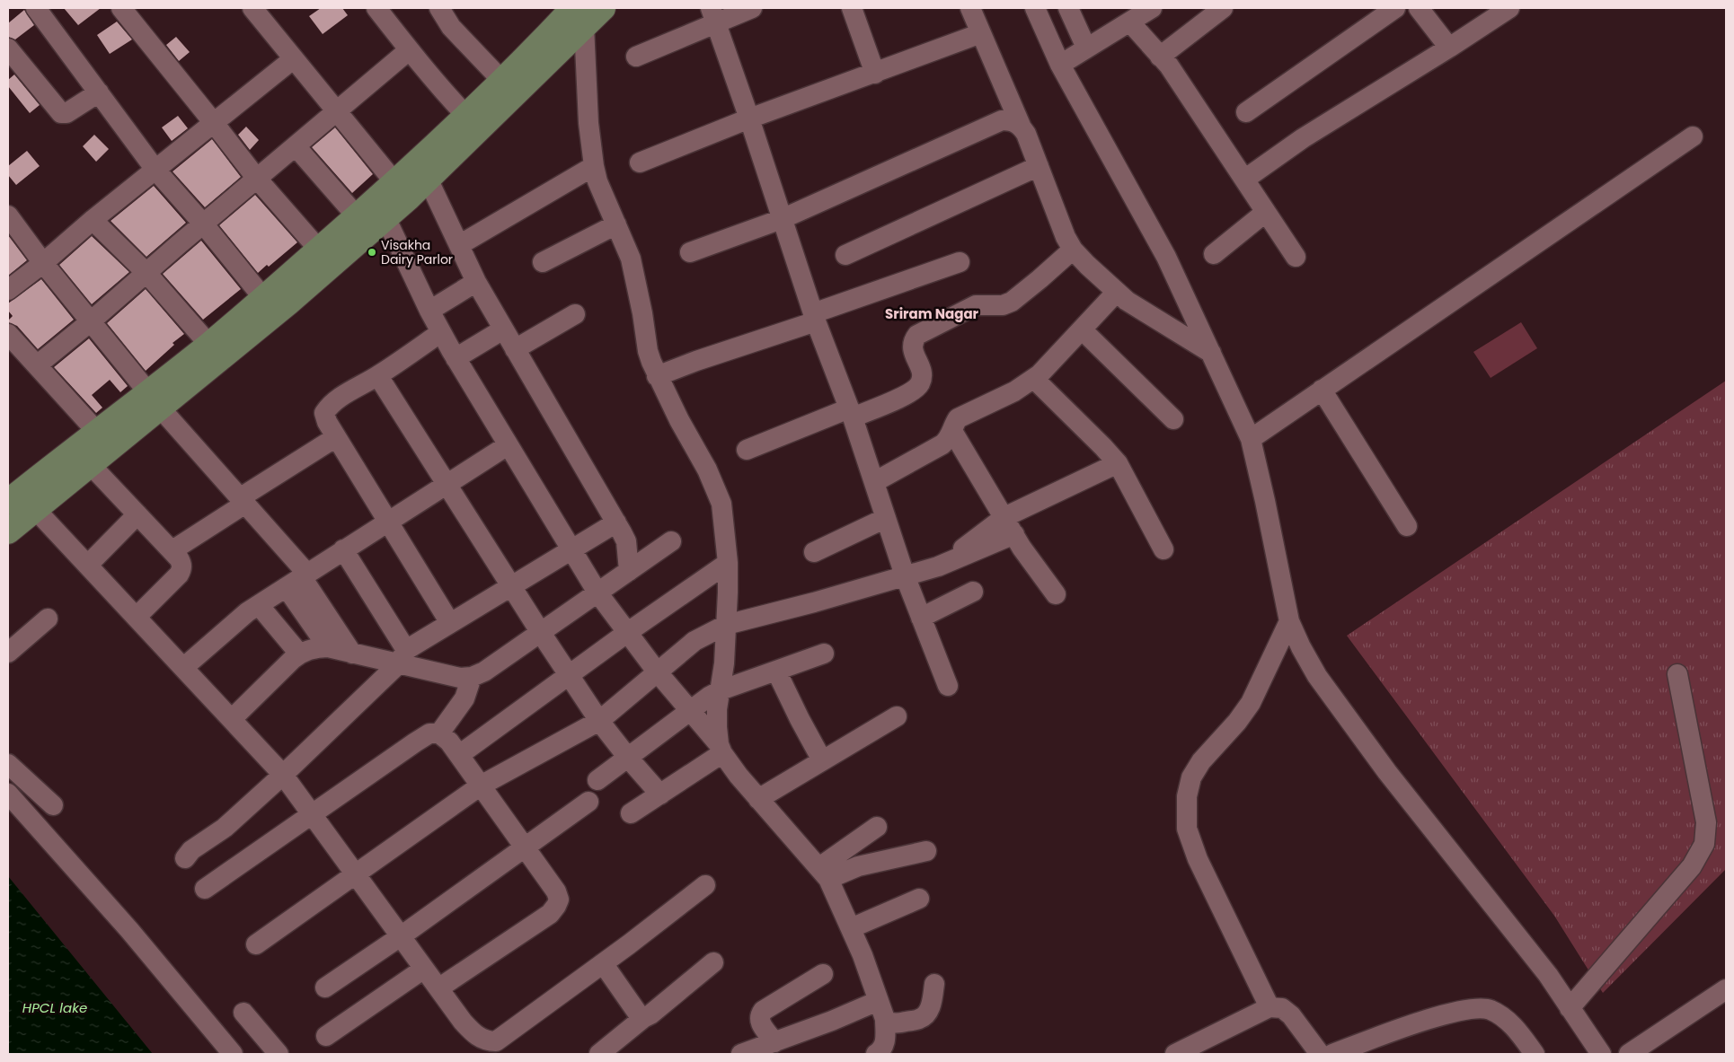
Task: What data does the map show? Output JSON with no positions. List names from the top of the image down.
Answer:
{
  "districts": ["Sriram Nagar"],
  "water": ["HPCL lake"],
  "places": ["Visakha Dairy Parlor"]
}
